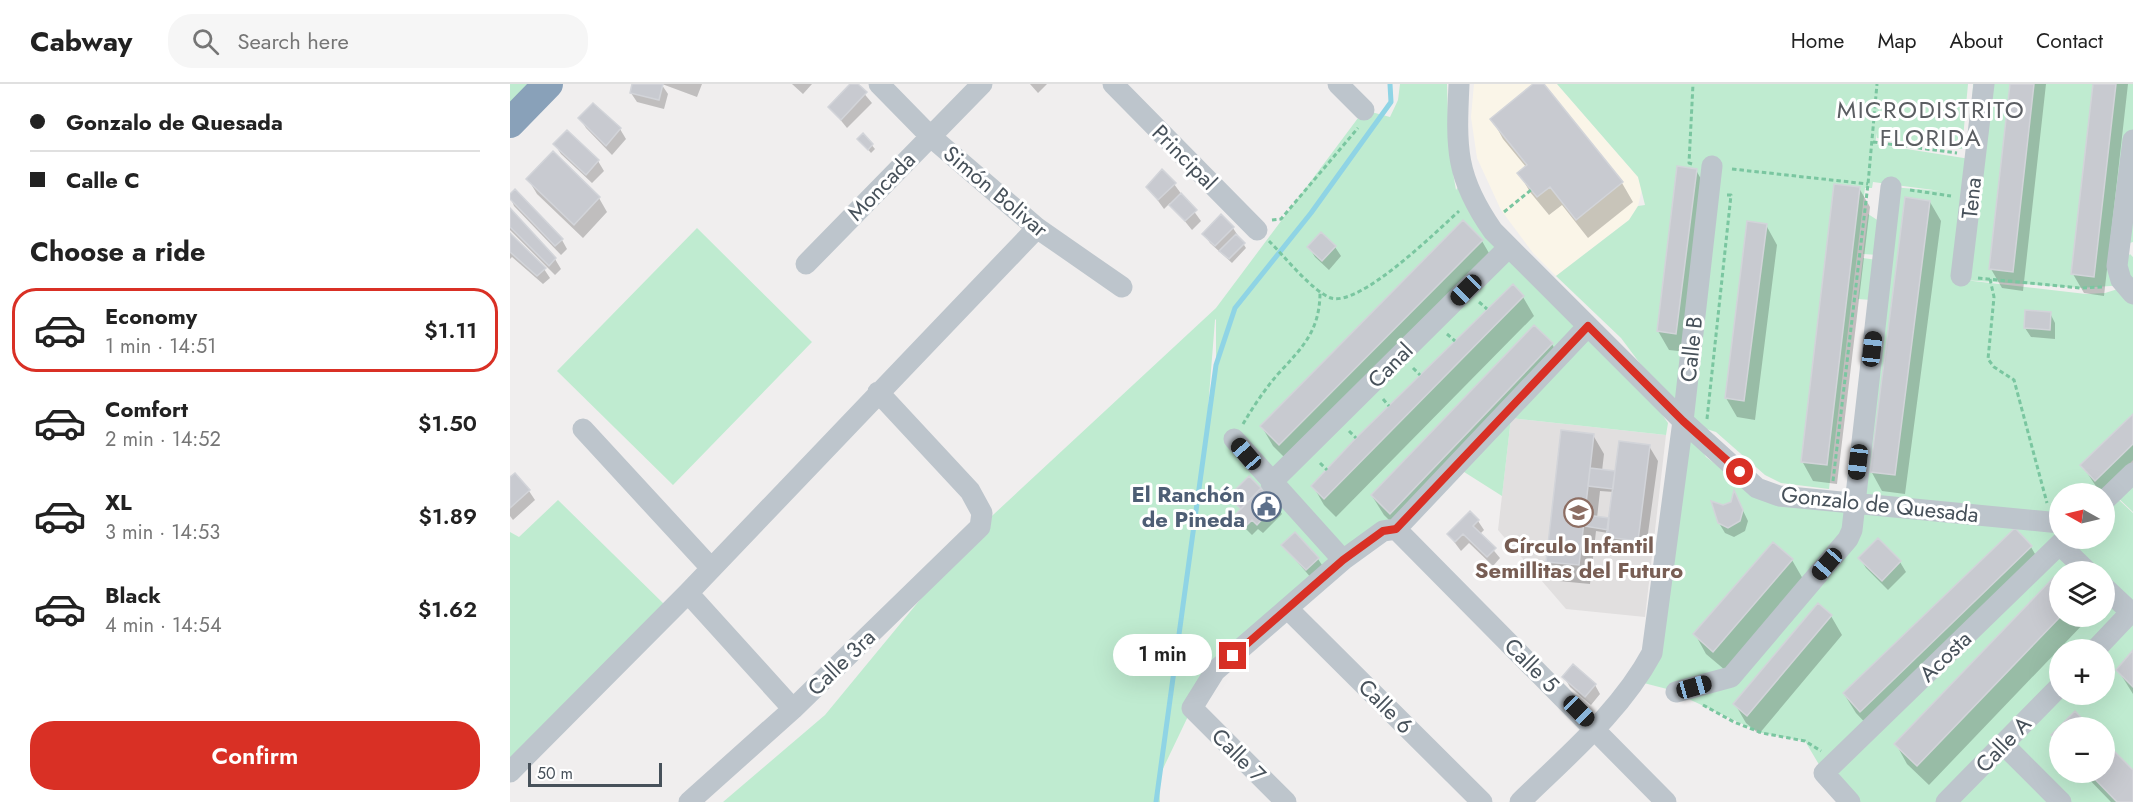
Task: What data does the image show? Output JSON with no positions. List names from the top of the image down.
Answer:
{
  "streets": {
    "street": [
      "Principal",
      "Moncada",
      "Simón Bolivar",
      "Tena",
      "Calle B",
      "Canal",
      "Gonzalo de Quesada",
      "Acosta",
      "Calle 3ra",
      "Calle 5",
      "Calle 6",
      "Calle A",
      "Calle 7"
    ]
  },
  "crossings": [
    ["Moncada", "Simón Bolivar"],
    ["Calle B", "Gonzalo de Quesada"],
    ["Calle B", "Calle 5"],
    ["Canal", "Gonzalo de Quesada"],
    ["Calle 6", "Calle 7"]
  ],
  "districts": ["MICRODISTRITO FLORIDA"],
  "places": {
    "public building": ["El Ranchón de Pineda"],
    "school or university": ["Círculo Infantil Semillitas del Futuro"]
  },
  "scale_bar": "50 m",
  "north": "left",
  "page": {
    "header": "Cabway",
    "search": "Search here",
    "nav": [
      "Home",
      "Map",
      "About",
      "Contact"
    ],
    "banner": ["Gonzalo de Quesada", "Calle C"],
    "heading": "Choose a ride",
    "list": [
      {
        "name": "Economy",
        "note": "1 min · 14:51",
        "value": "$1.11"
      },
      {
        "name": "Comfort",
        "note": "2 min · 14:52",
        "value": "$1.50"
      },
      {
        "name": "XL",
        "note": "3 min · 14:53",
        "value": "$1.89"
      },
      {
        "name": "Black",
        "note": "4 min · 14:54",
        "value": "$1.62"
      }
    ],
    "map_buttons": ["+", "−"],
    "bubble": "1 min",
    "buttons": "Confirm",
    "scale": "50 m"
  }
}
